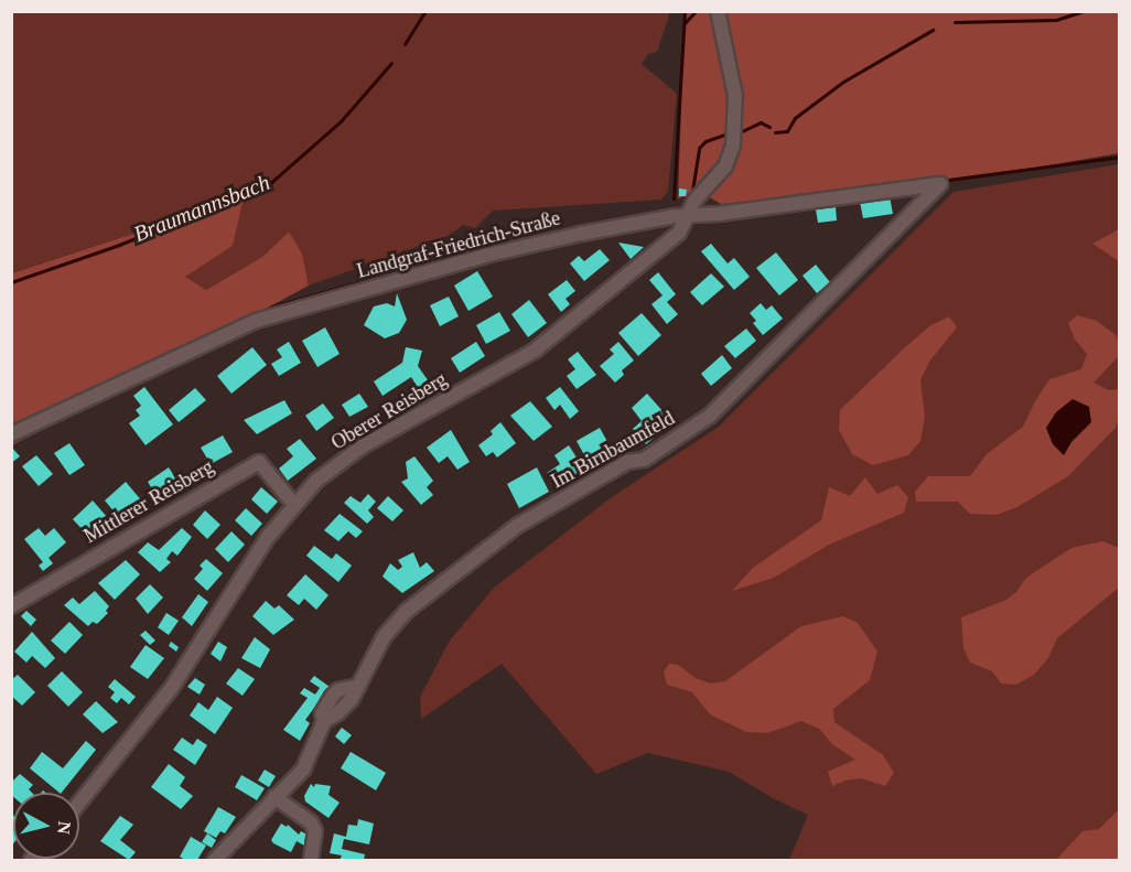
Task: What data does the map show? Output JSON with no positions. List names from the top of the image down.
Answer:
{
  "streets": {
    "street": [
      "Landgraf-Friedrich-Straße",
      "Oberer Reisberg",
      "Im Birnbaumfeld",
      "Mittlerer Reisberg"
    ]
  },
  "crossings": [
    ["Landgraf-Friedrich-Straße", "Oberer Reisberg"],
    ["Landgraf-Friedrich-Straße", "Im Birnbaumfeld"],
    ["Oberer Reisberg", "Mittlerer Reisberg"]
  ],
  "water": ["Braumannsbach"],
  "north": "right"
}
